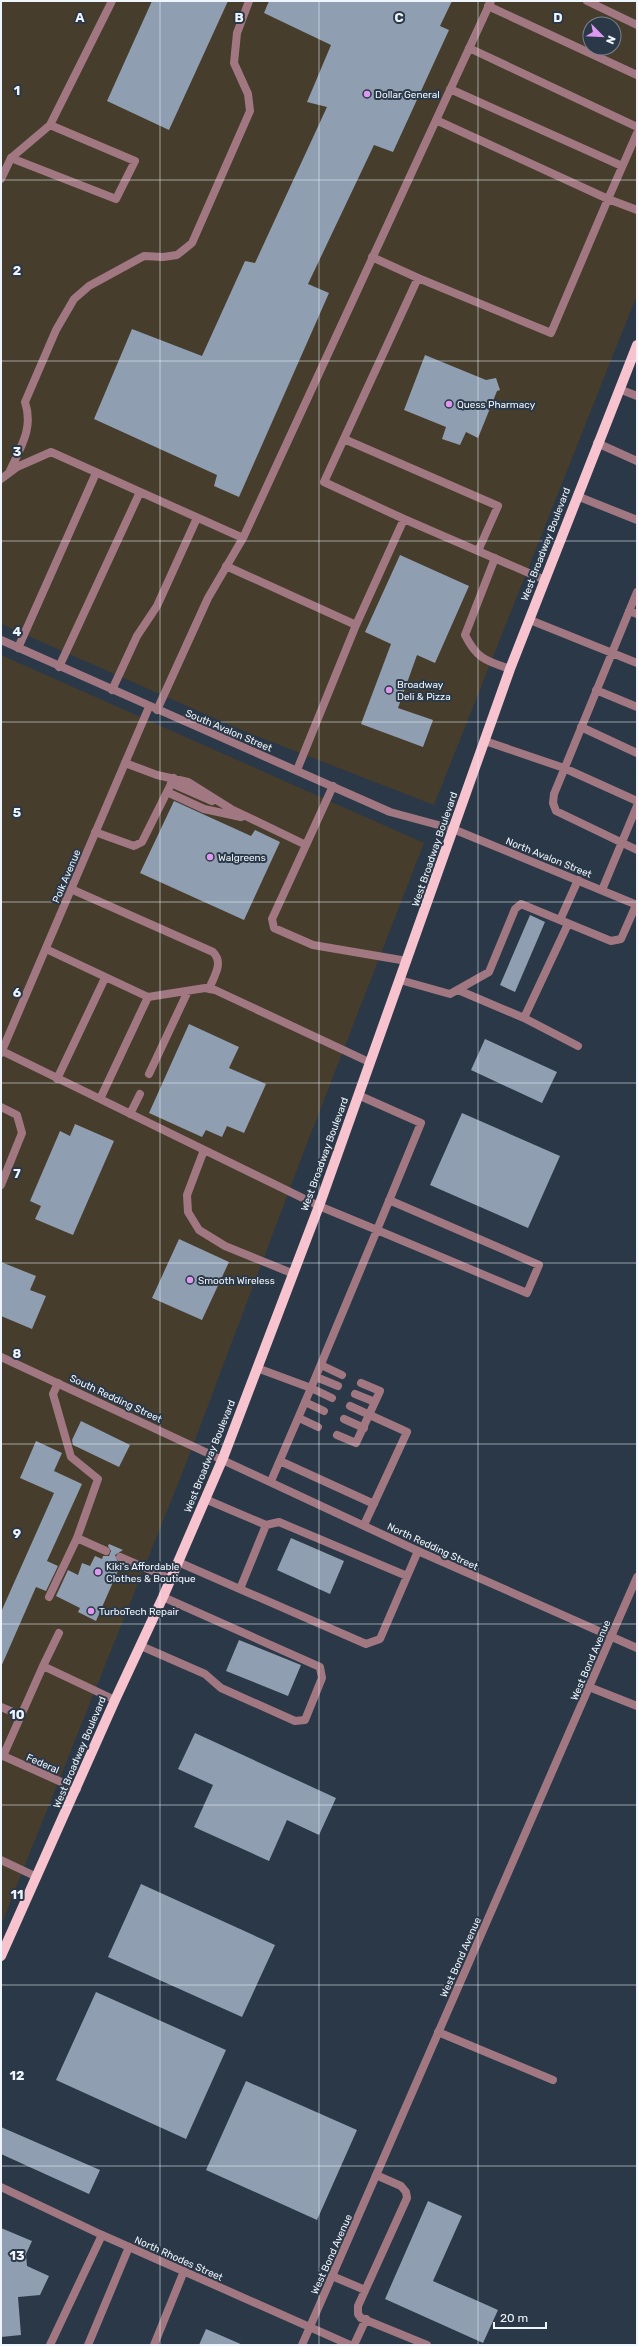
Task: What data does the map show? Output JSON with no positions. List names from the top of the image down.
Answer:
{
  "streets": {
    "main road": ["West Broadway Boulevard"],
    "street": [
      "South Avalon Street",
      "North Avalon Street",
      "Polk Avenue",
      "South Redding Street",
      "North Redding Street",
      "West Bond Avenue",
      "Federal",
      "North Rhodes Street"
    ]
  },
  "crossings": [
    ["West Broadway Boulevard", "South Avalon Street"],
    ["West Broadway Boulevard", "North Avalon Street"],
    ["West Broadway Boulevard", "South Redding Street"],
    ["West Broadway Boulevard", "North Redding Street"],
    ["West Broadway Boulevard", "Federal"],
    ["South Avalon Street", "North Avalon Street"],
    ["South Avalon Street", "Polk Avenue"],
    ["South Redding Street", "North Redding Street"],
    ["North Redding Street", "West Bond Avenue"],
    ["West Bond Avenue", "North Rhodes Street"]
  ],
  "places": [
    "Dollar General",
    "Quess Pharmacy",
    "Broadway Deli & Pizza",
    "Walgreens",
    "Smooth Wireless",
    "Kiki's Affordable Clothes & Boutique",
    "TurboTech Repair"
  ],
  "scale_bar": "20 m",
  "north": "bottom right",
  "grid": {
    "columns": [
      "A",
      "B",
      "C",
      "D"
    ],
    "rows": [
      "1",
      "2",
      "3",
      "4",
      "5",
      "6",
      "7",
      "8",
      "9",
      "10",
      "11",
      "12",
      "13"
    ]
  }
}
